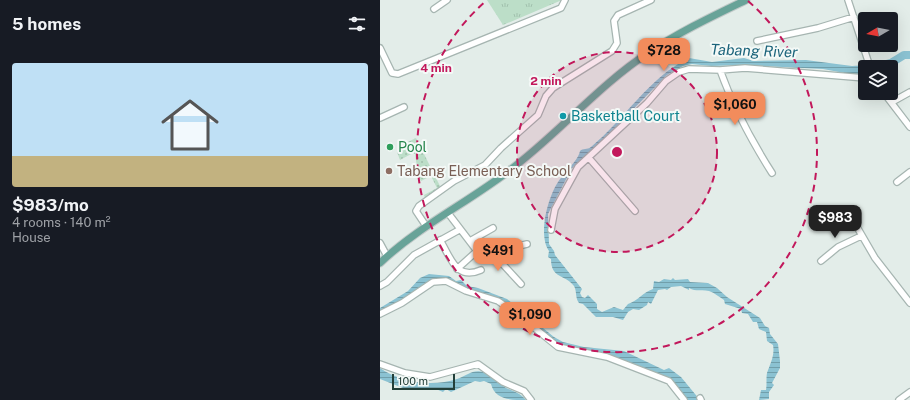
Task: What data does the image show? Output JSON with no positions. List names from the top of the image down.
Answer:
{
  "water": ["Tabang River"],
  "places": ["Basketball Court", "Pool", "Tabang Elementary School"],
  "scale_bar": "100 m",
  "north": "left",
  "page": {
    "heading": "5 homes",
    "price": [
      "$728",
      "$1,060",
      "$983",
      "$491",
      "$1,090"
    ],
    "list": [
      {
        "name": "$983/mo",
        "note": "4 rooms · 140 m² · House"
      }
    ],
    "scale": "100 m"
  },
  "rings": ["4 min", "2 min"]
}
